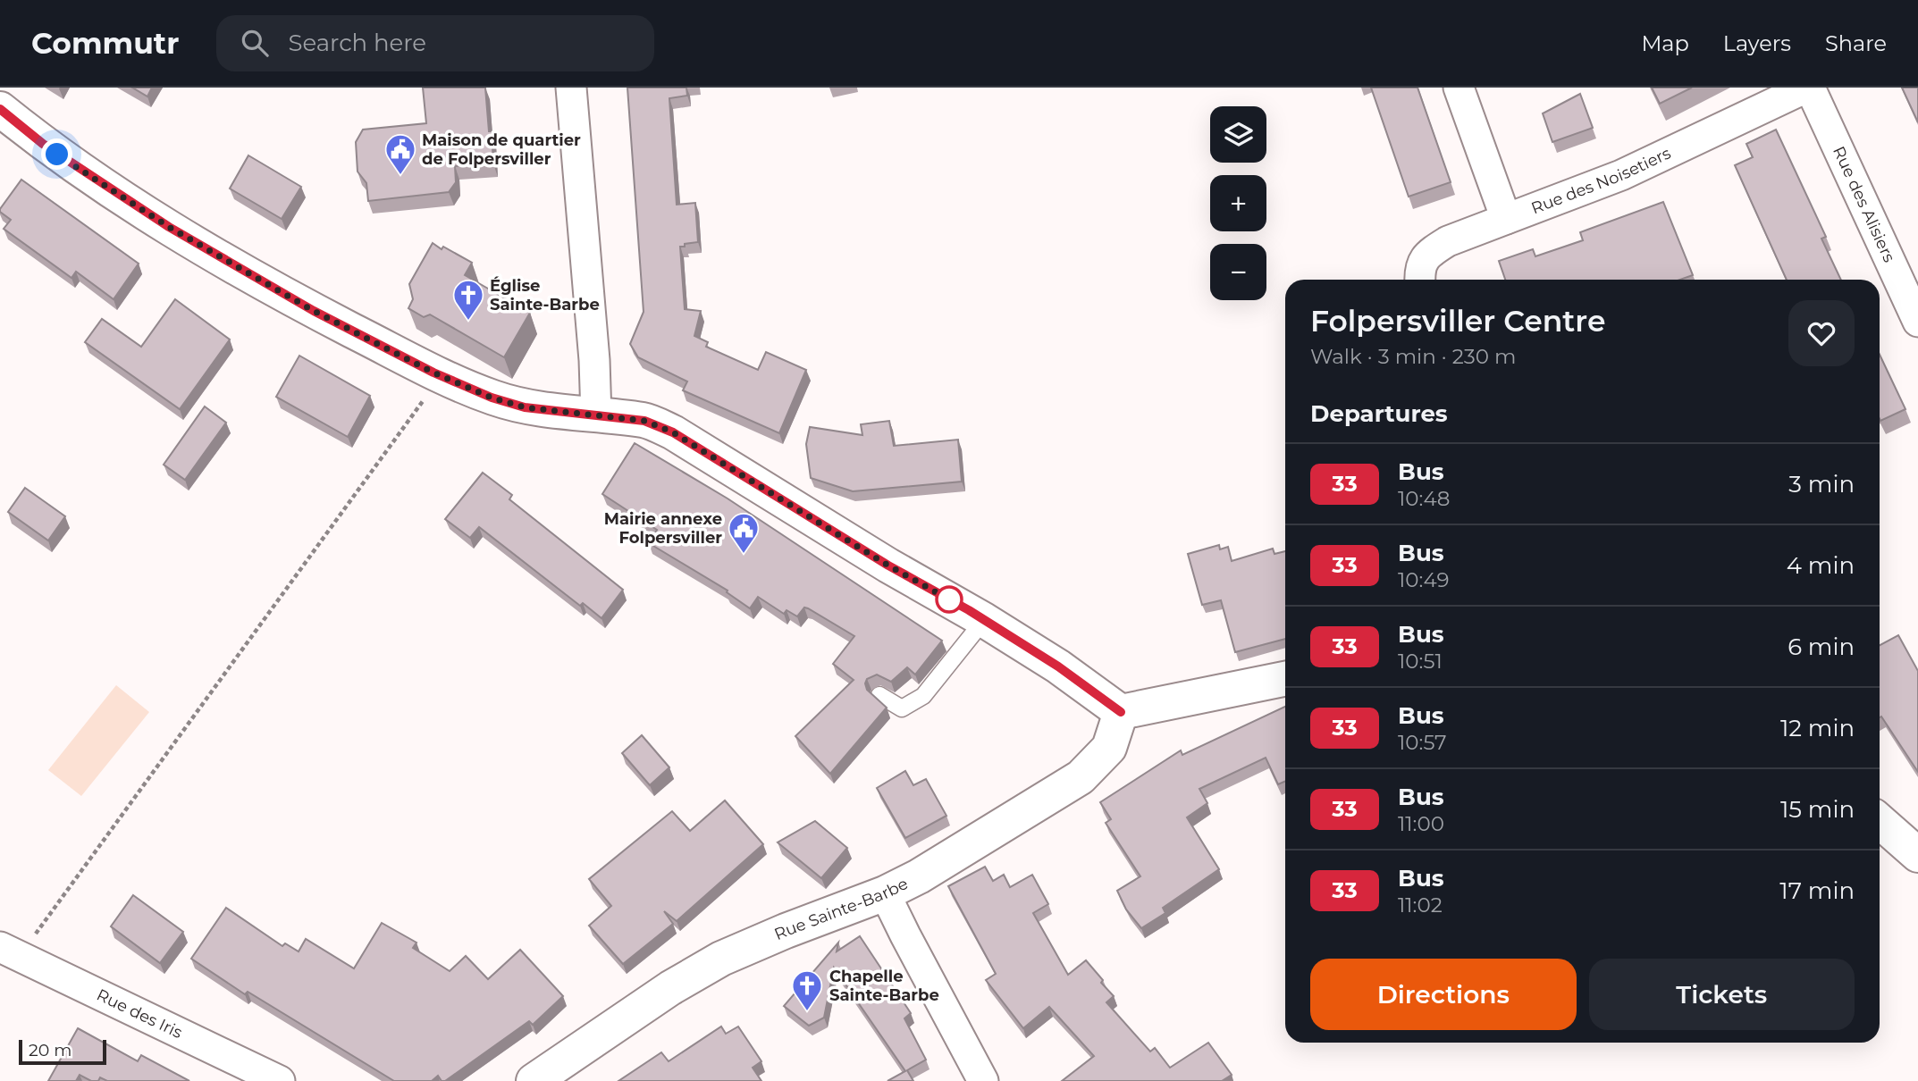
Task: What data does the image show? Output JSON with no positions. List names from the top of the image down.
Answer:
{
  "streets": {
    "street": [
      "Rue des Noisetiers",
      "Rue des Alisiers",
      "Rue Sainte-Barbe",
      "Rue des Iris"
    ]
  },
  "crossings": [
    ["Rue des Noisetiers", "Rue des Alisiers"]
  ],
  "places": {
    "public building": ["Maison de quartier de Folpersviller", "Mairie annexe Folpersviller"],
    "church": ["Église Sainte-Barbe", "Chapelle Sainte-Barbe"]
  },
  "lines": ["bus line 33"],
  "scale_bar": "20 m",
  "page": {
    "header": "Commutr",
    "search": "Search here",
    "nav": ["Map", "Layers", "Share"],
    "map_buttons": ["+", "−"],
    "heading": [
      ["Folpersviller Centre", "Walk · 3 min · 230 m"],
      "Departures"
    ],
    "list": [
      {
        "mark": "33",
        "name": "Bus",
        "note": "10:48",
        "value": "3 min"
      },
      {
        "mark": "33",
        "name": "Bus",
        "note": "10:49",
        "value": "4 min"
      },
      {
        "mark": "33",
        "name": "Bus",
        "note": "10:51",
        "value": "6 min"
      },
      {
        "mark": "33",
        "name": "Bus",
        "note": "10:57",
        "value": "12 min"
      },
      {
        "mark": "33",
        "name": "Bus",
        "note": "11:00",
        "value": "15 min"
      },
      {
        "mark": "33",
        "name": "Bus",
        "note": "11:02",
        "value": "17 min"
      }
    ],
    "buttons": ["Directions", "Tickets"],
    "scale": "20 m"
  }
}
